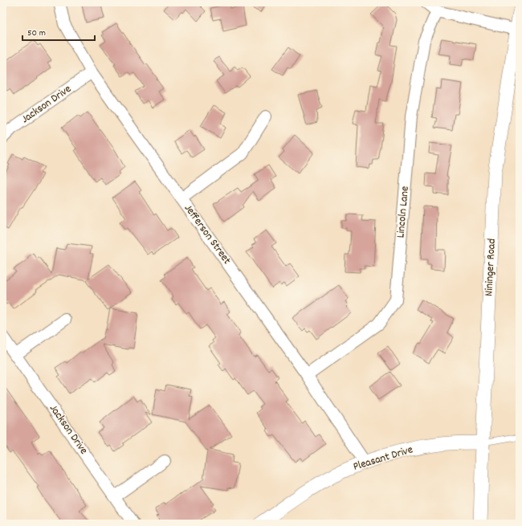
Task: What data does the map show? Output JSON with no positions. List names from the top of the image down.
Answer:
{
  "streets": {
    "street": [
      "Jackson Drive",
      "Lincoln Lane",
      "Jefferson Street",
      "Nininger Road",
      "Pleasant Drive"
    ]
  },
  "crossings": [
    ["Jackson Drive", "Jefferson Street"],
    ["Lincoln Lane", "Jefferson Street"],
    ["Jefferson Street", "Pleasant Drive"],
    ["Nininger Road", "Pleasant Drive"]
  ],
  "scale_bar": "50 m"
}
